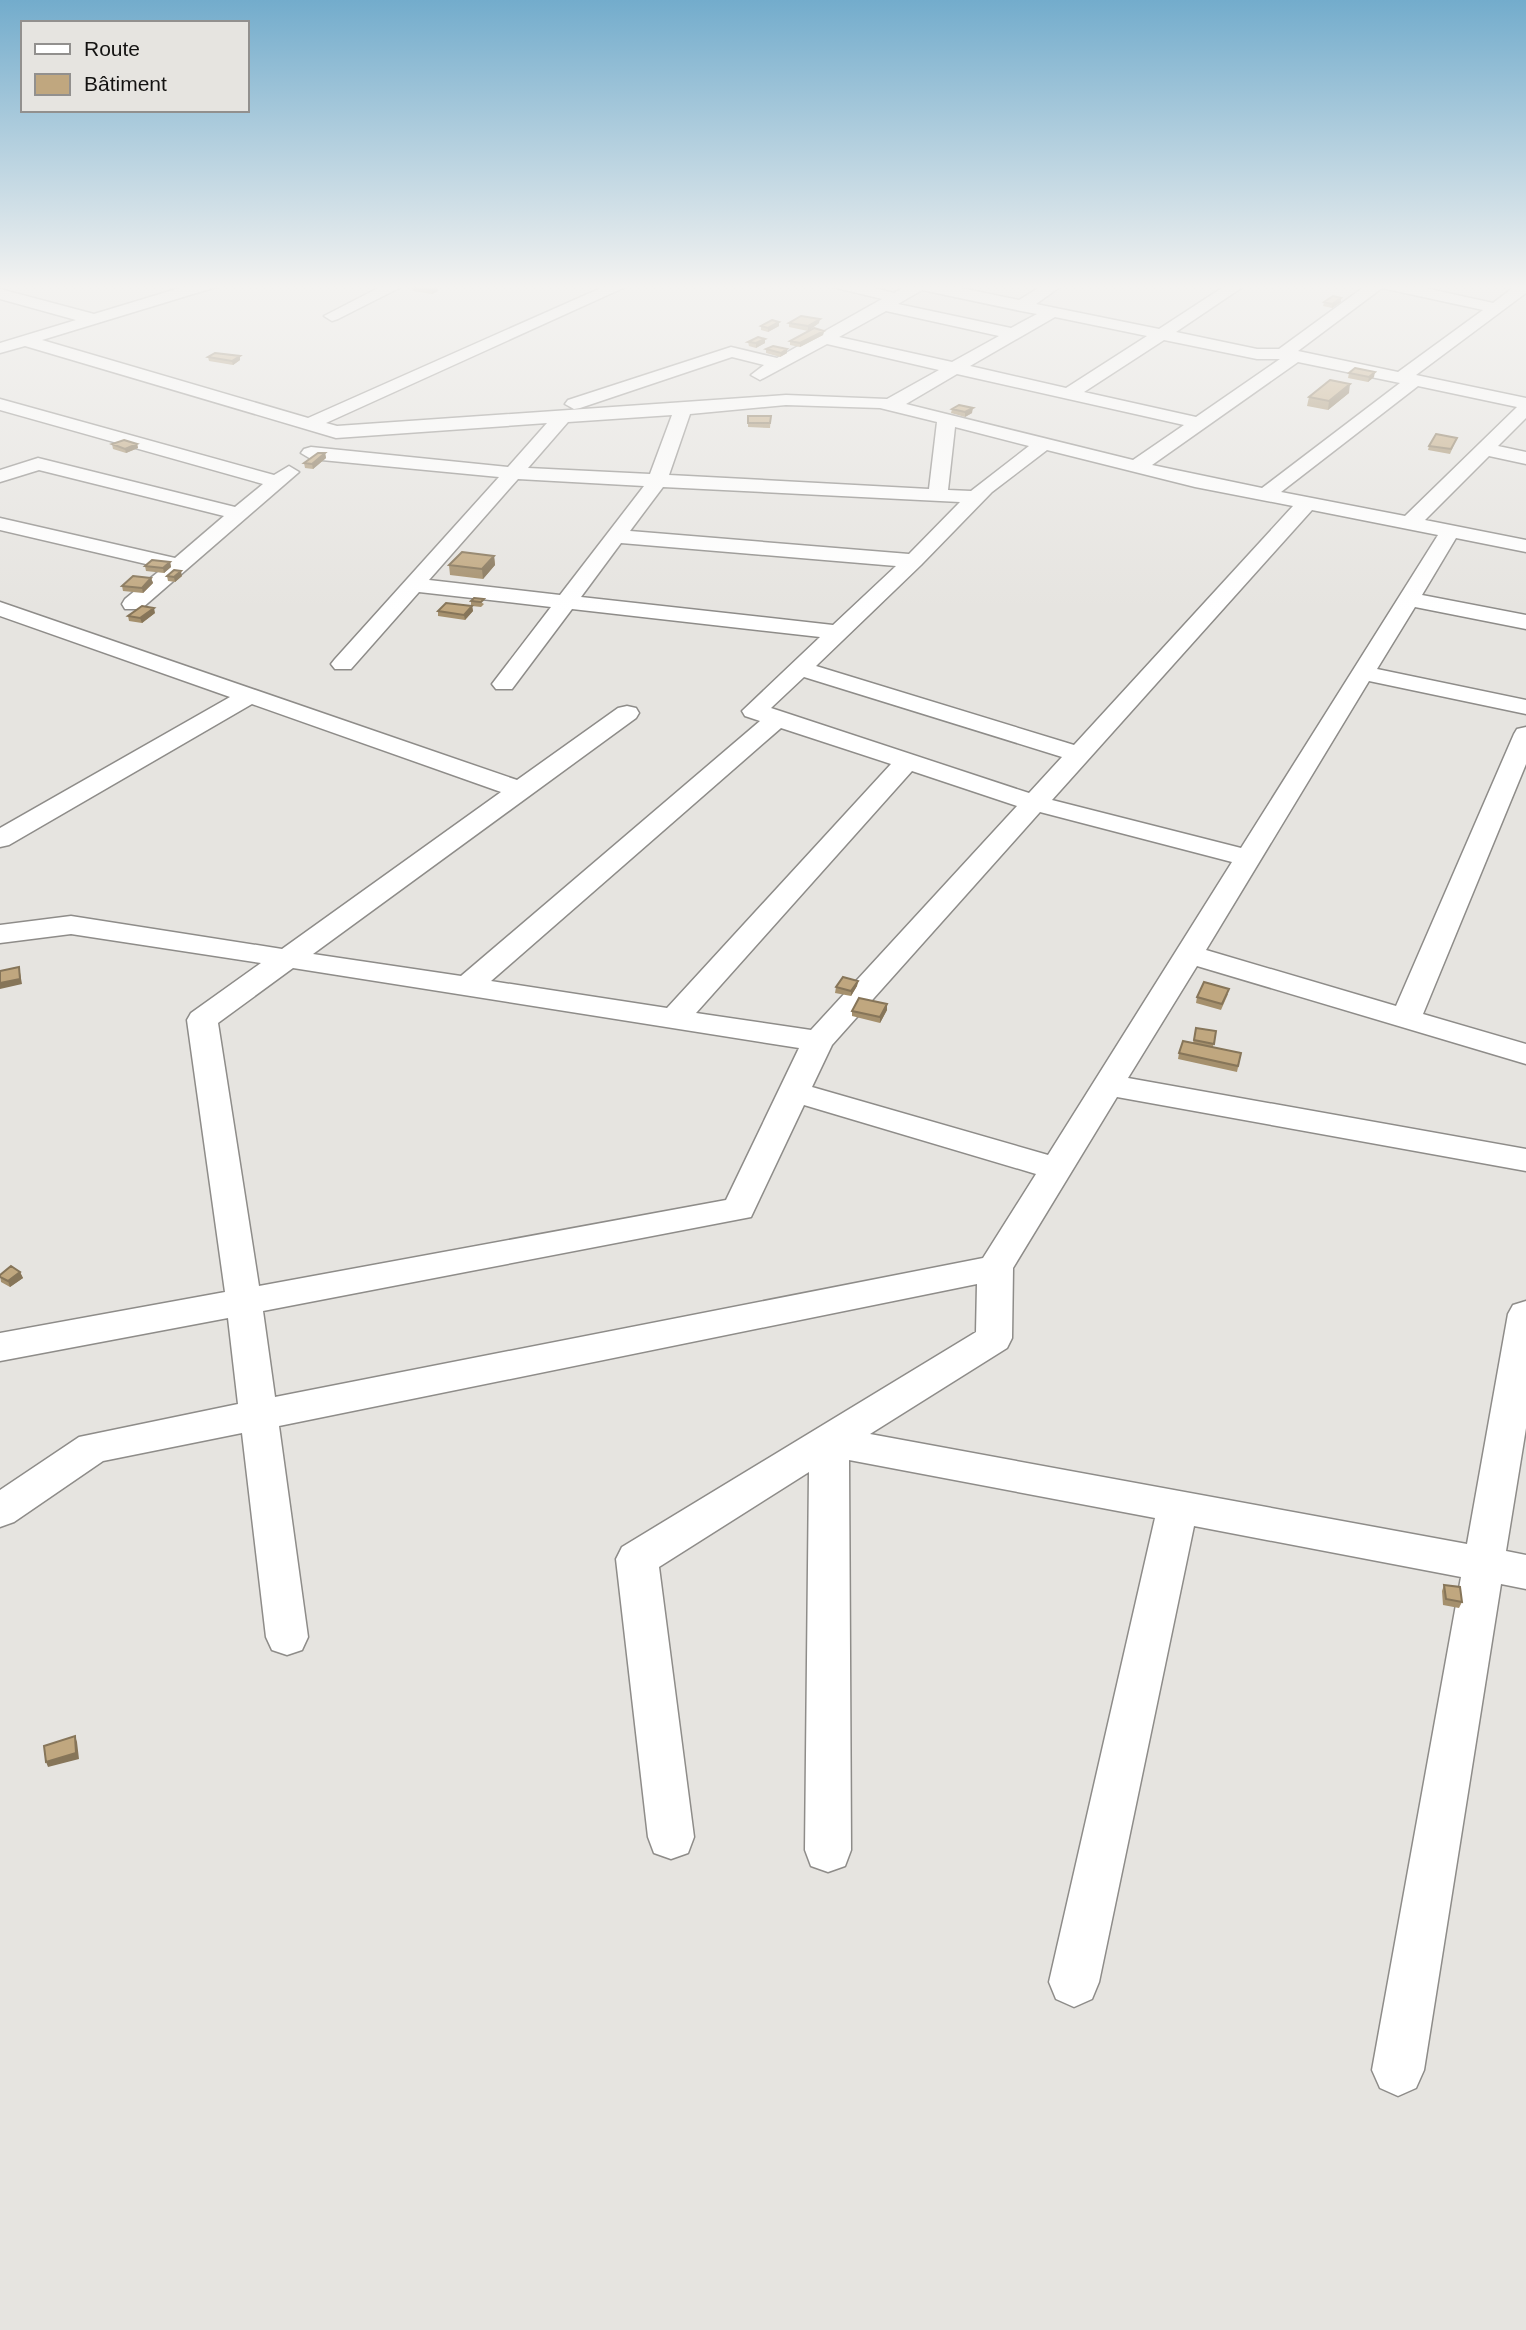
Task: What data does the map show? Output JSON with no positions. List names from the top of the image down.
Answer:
{
  "legend": ["Route", "Bâtiment"]
}
